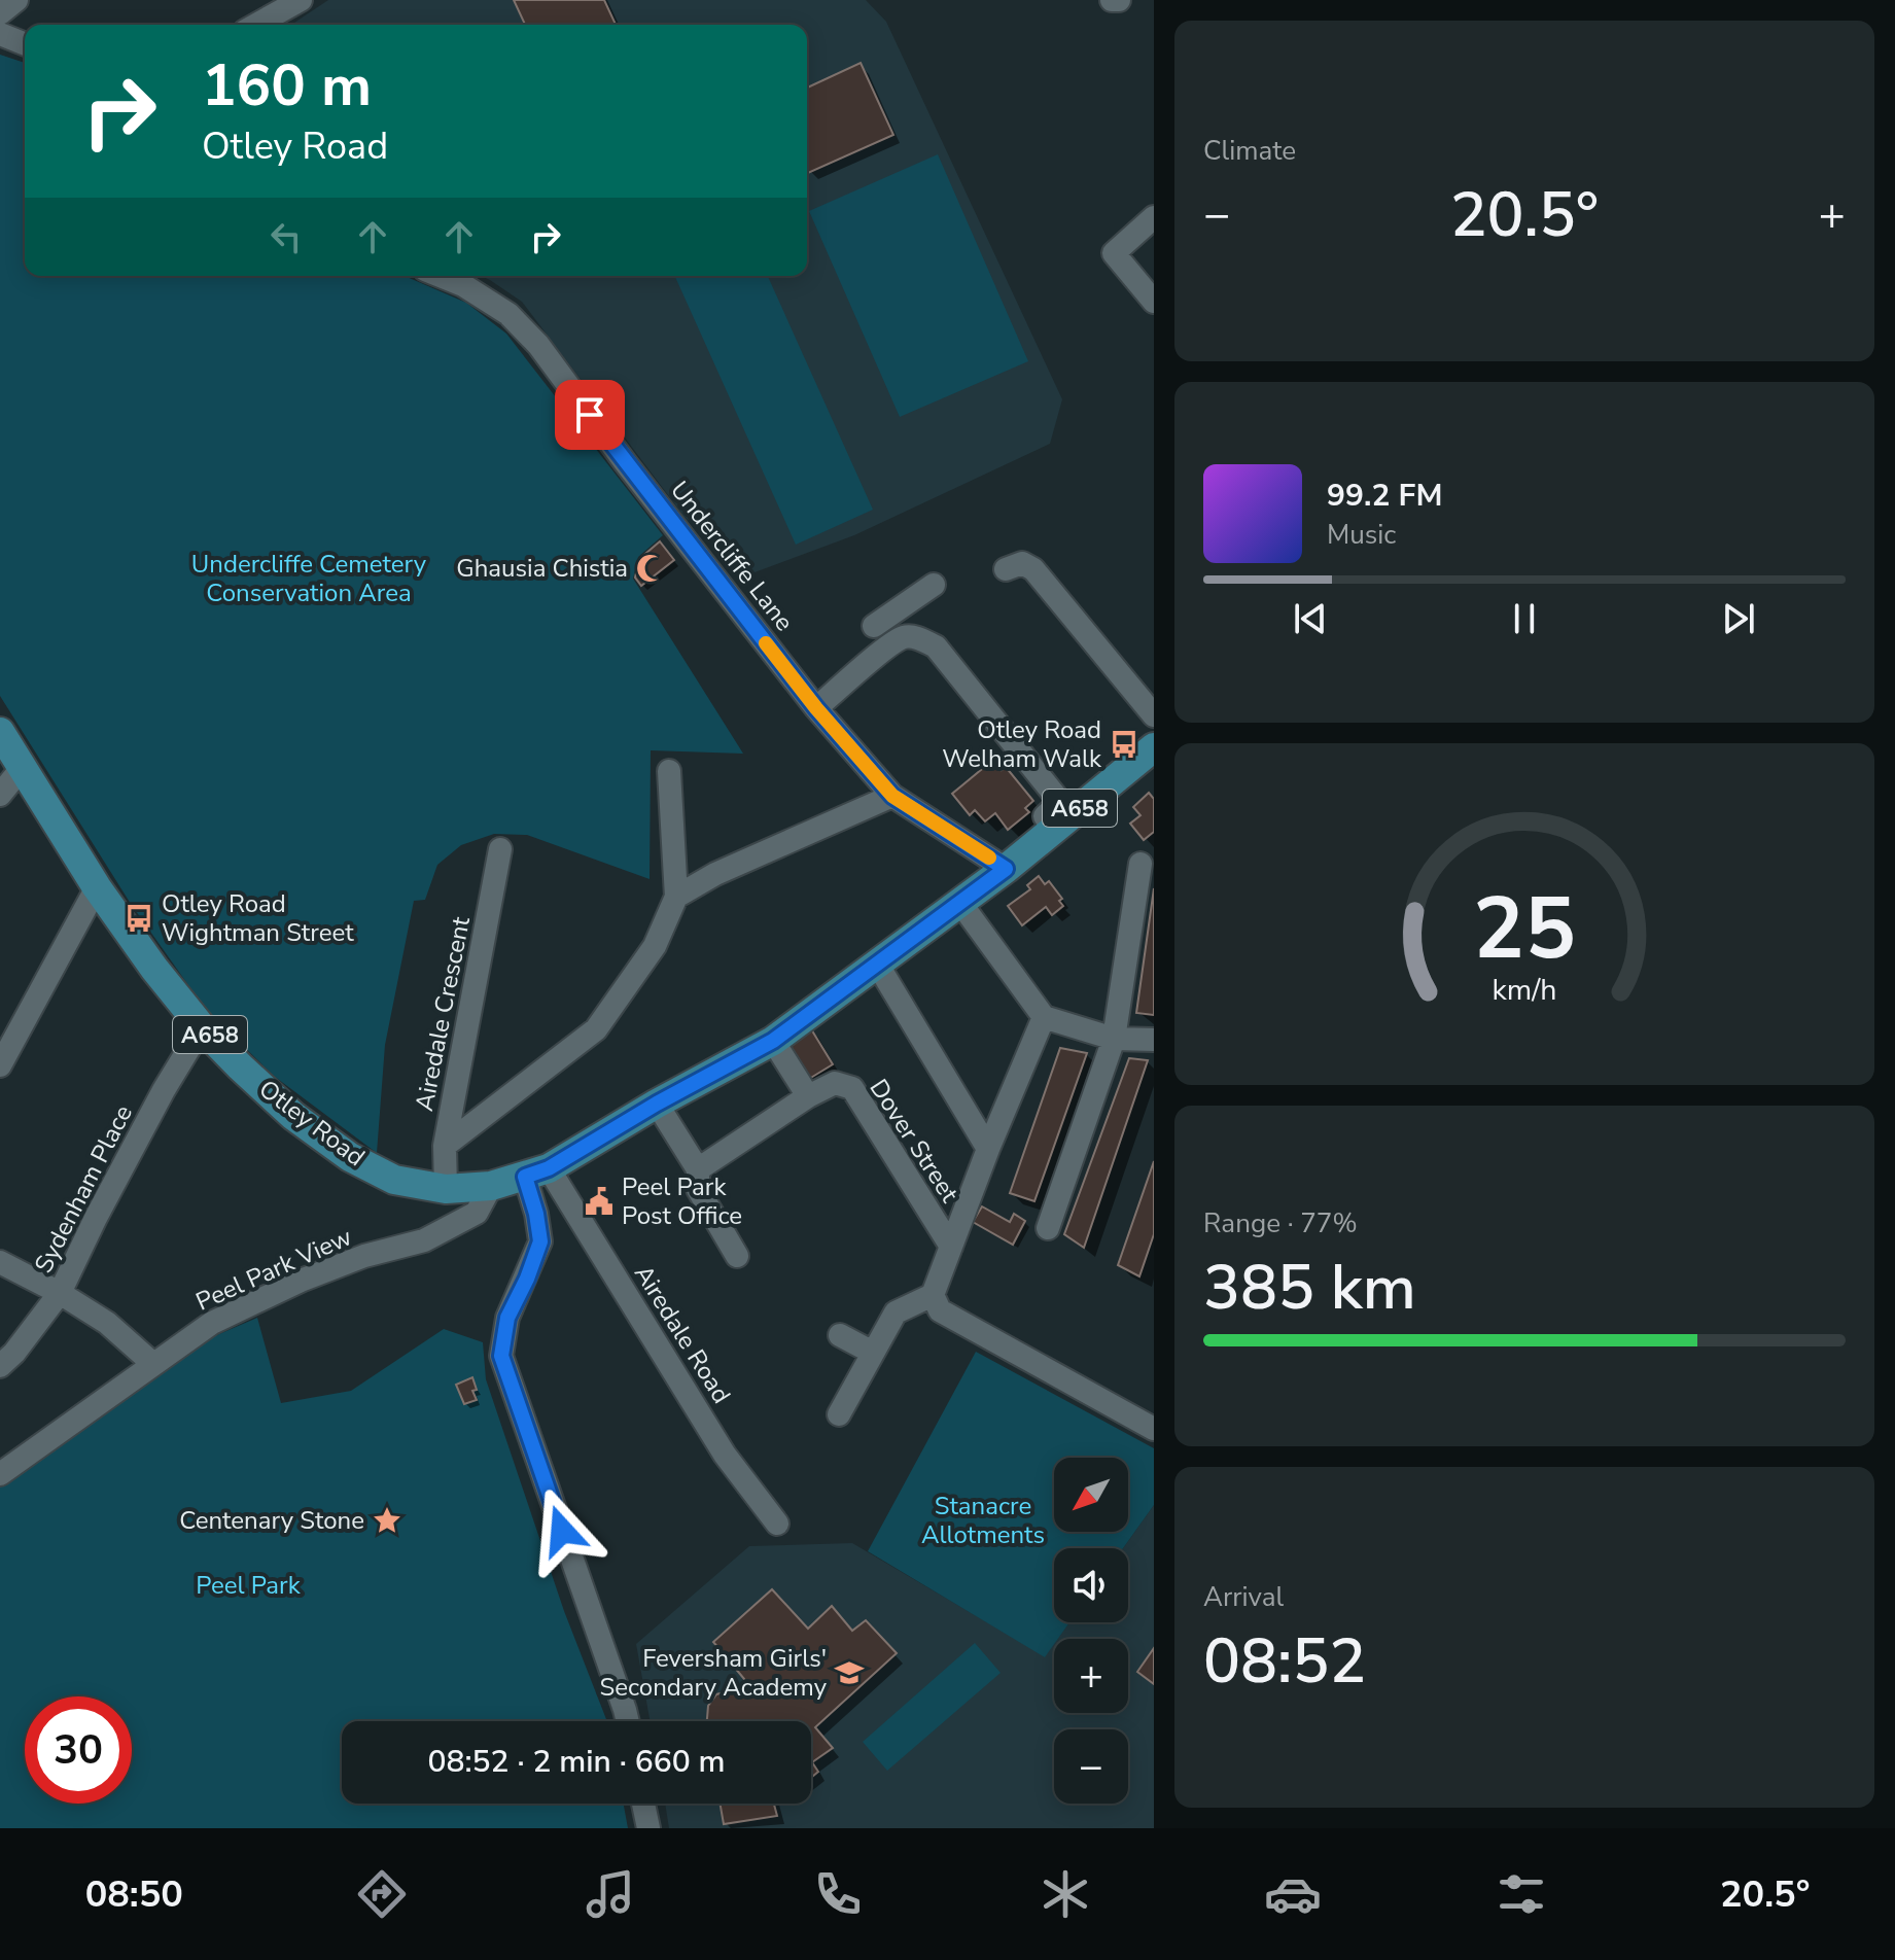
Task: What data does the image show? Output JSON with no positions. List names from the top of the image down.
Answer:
{
  "streets": {
    "main road": ["A658", "Otley Road"],
    "street": [
      "Undercliffe Lane",
      "Airedale Crescent",
      "Dover Street",
      "Sydenham Place",
      "Peel Park View",
      "Airedale Road"
    ]
  },
  "crossings": [
    ["Undercliffe Lane", "Otley Road"],
    ["Airedale Crescent", "Otley Road"],
    ["Otley Road", "Sydenham Place"],
    ["Otley Road", "Peel Park View"],
    ["Otley Road", "Airedale Road"]
  ],
  "parks": ["Undercliffe Cemetery Conservation Area", "Stanacre Allotments", "Peel Park"],
  "places": {
    "mosque": ["Ghausia Chistia"],
    "bus stop": ["Otley Road Welham Walk", "Otley Road Wightman Street"],
    "public building": ["Peel Park Post Office"],
    "place": ["Centenary Stone"],
    "school or university": ["Feversham Girls' Secondary Academy"]
  },
  "north": "bottom left",
  "page": {
    "tile": [
      "Climate",
      ["Range · 77%", "385 km"],
      ["Arrival", "08:52"]
    ],
    "turn": ["160 m", "Otley Road"],
    "heat": ["−", "20.5°", "+"],
    "song": ["99.2 FM", "Music"],
    "map_buttons": ["+", "−"],
    "limit": "30",
    "trip": "08:52 · 2 min · 660 m",
    "tabs": ["08:50", "20.5°"],
    "gauge": ["25", "km/h"]
  }
}
